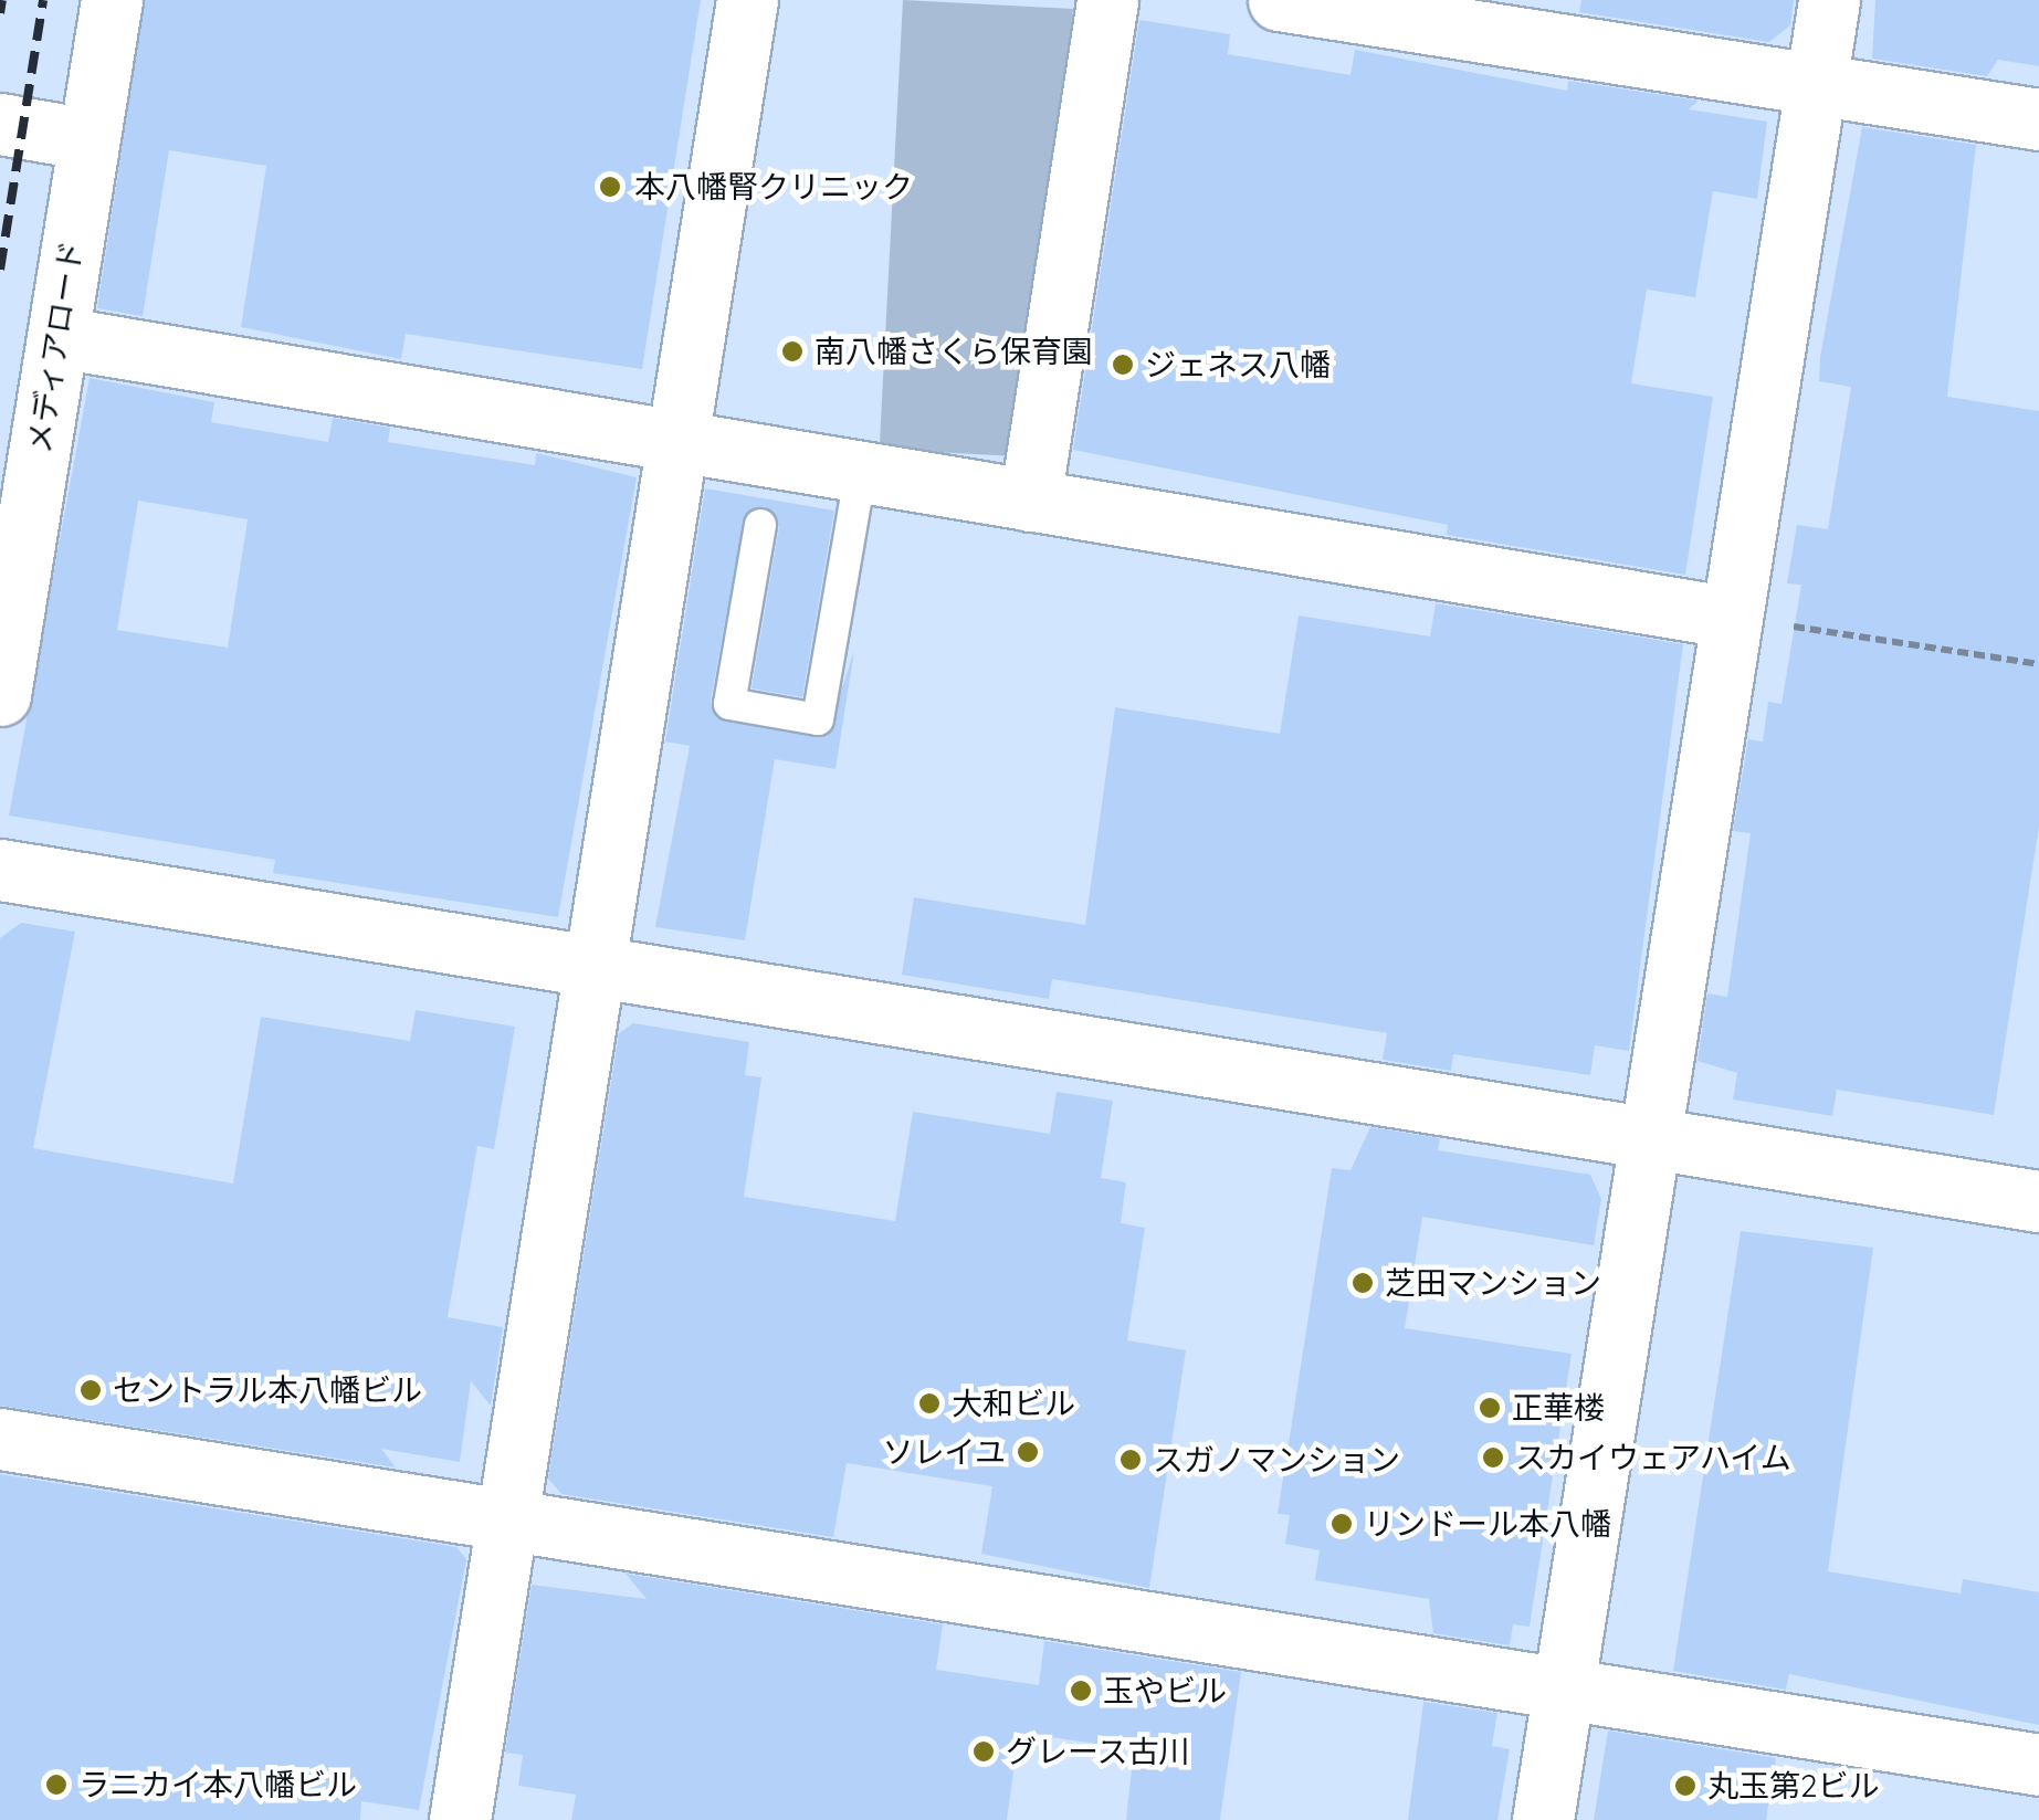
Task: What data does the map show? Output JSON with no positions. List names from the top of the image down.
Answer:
{
  "streets": {
    "street": ["メディアロード"]
  },
  "places": [
    "本八幡腎クリニック",
    "南八幡さくら保育園",
    "ジェネス八幡",
    "芝田マンション",
    "セントラル本八幡ビル",
    "大和ビル",
    "正華楼",
    "ソレイユ",
    "スカイウェアハイム",
    "スガノマンション",
    "リンドール本八幡",
    "玉やビル",
    "グレース古川",
    "ラニカイ本八幡ビル",
    "丸玉第2ビル"
  ]
}
